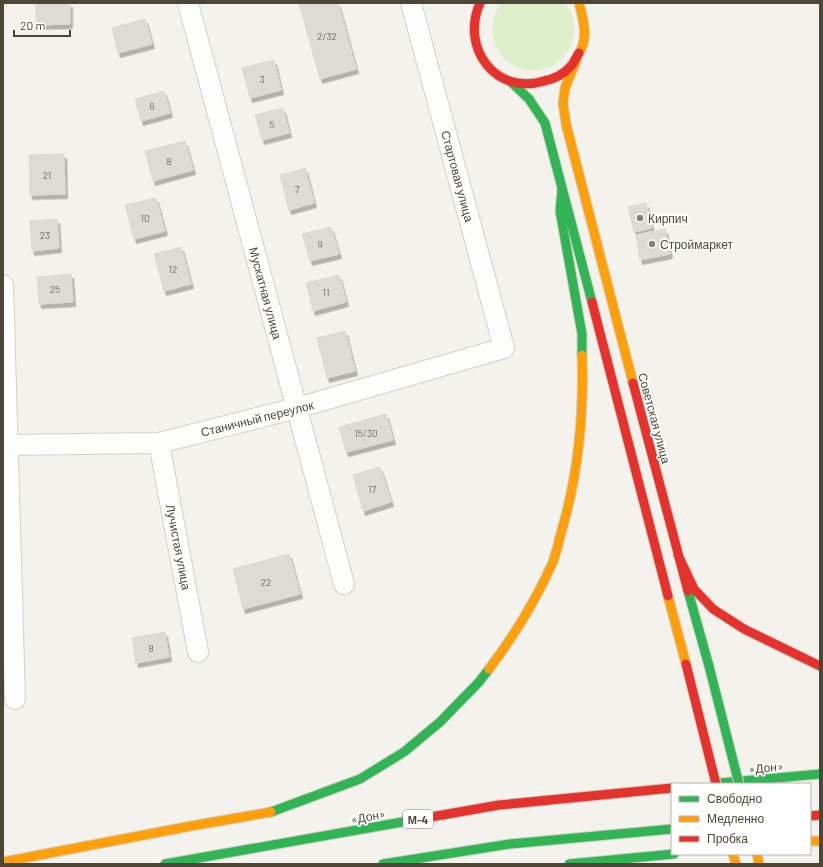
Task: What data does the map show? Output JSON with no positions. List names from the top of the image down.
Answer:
{
  "streets": {
    "main road": ["Советская улица", "«Дон»", "М-4"],
    "street": [
      "Стартовая улица",
      "Мускатная улица",
      "Станичный переулок",
      "Лучистая улица"
    ]
  },
  "crossings": [
    ["Стартовая улица", "Станичный переулок"],
    ["Мускатная улица", "Станичный переулок"],
    ["Станичный переулок", "Лучистая улица"]
  ],
  "places": ["Кирпич", "Строймаркет"],
  "house_numbers": [
    "2/32",
    "3",
    "6",
    "5",
    "8",
    "21",
    "7",
    "10",
    "23",
    "9",
    "12",
    "25",
    "11",
    "15/30",
    "17",
    "22",
    "8"
  ],
  "legend": ["Свободно", "Медленно", "Пробка"],
  "scale_bar": "20 m"
}
